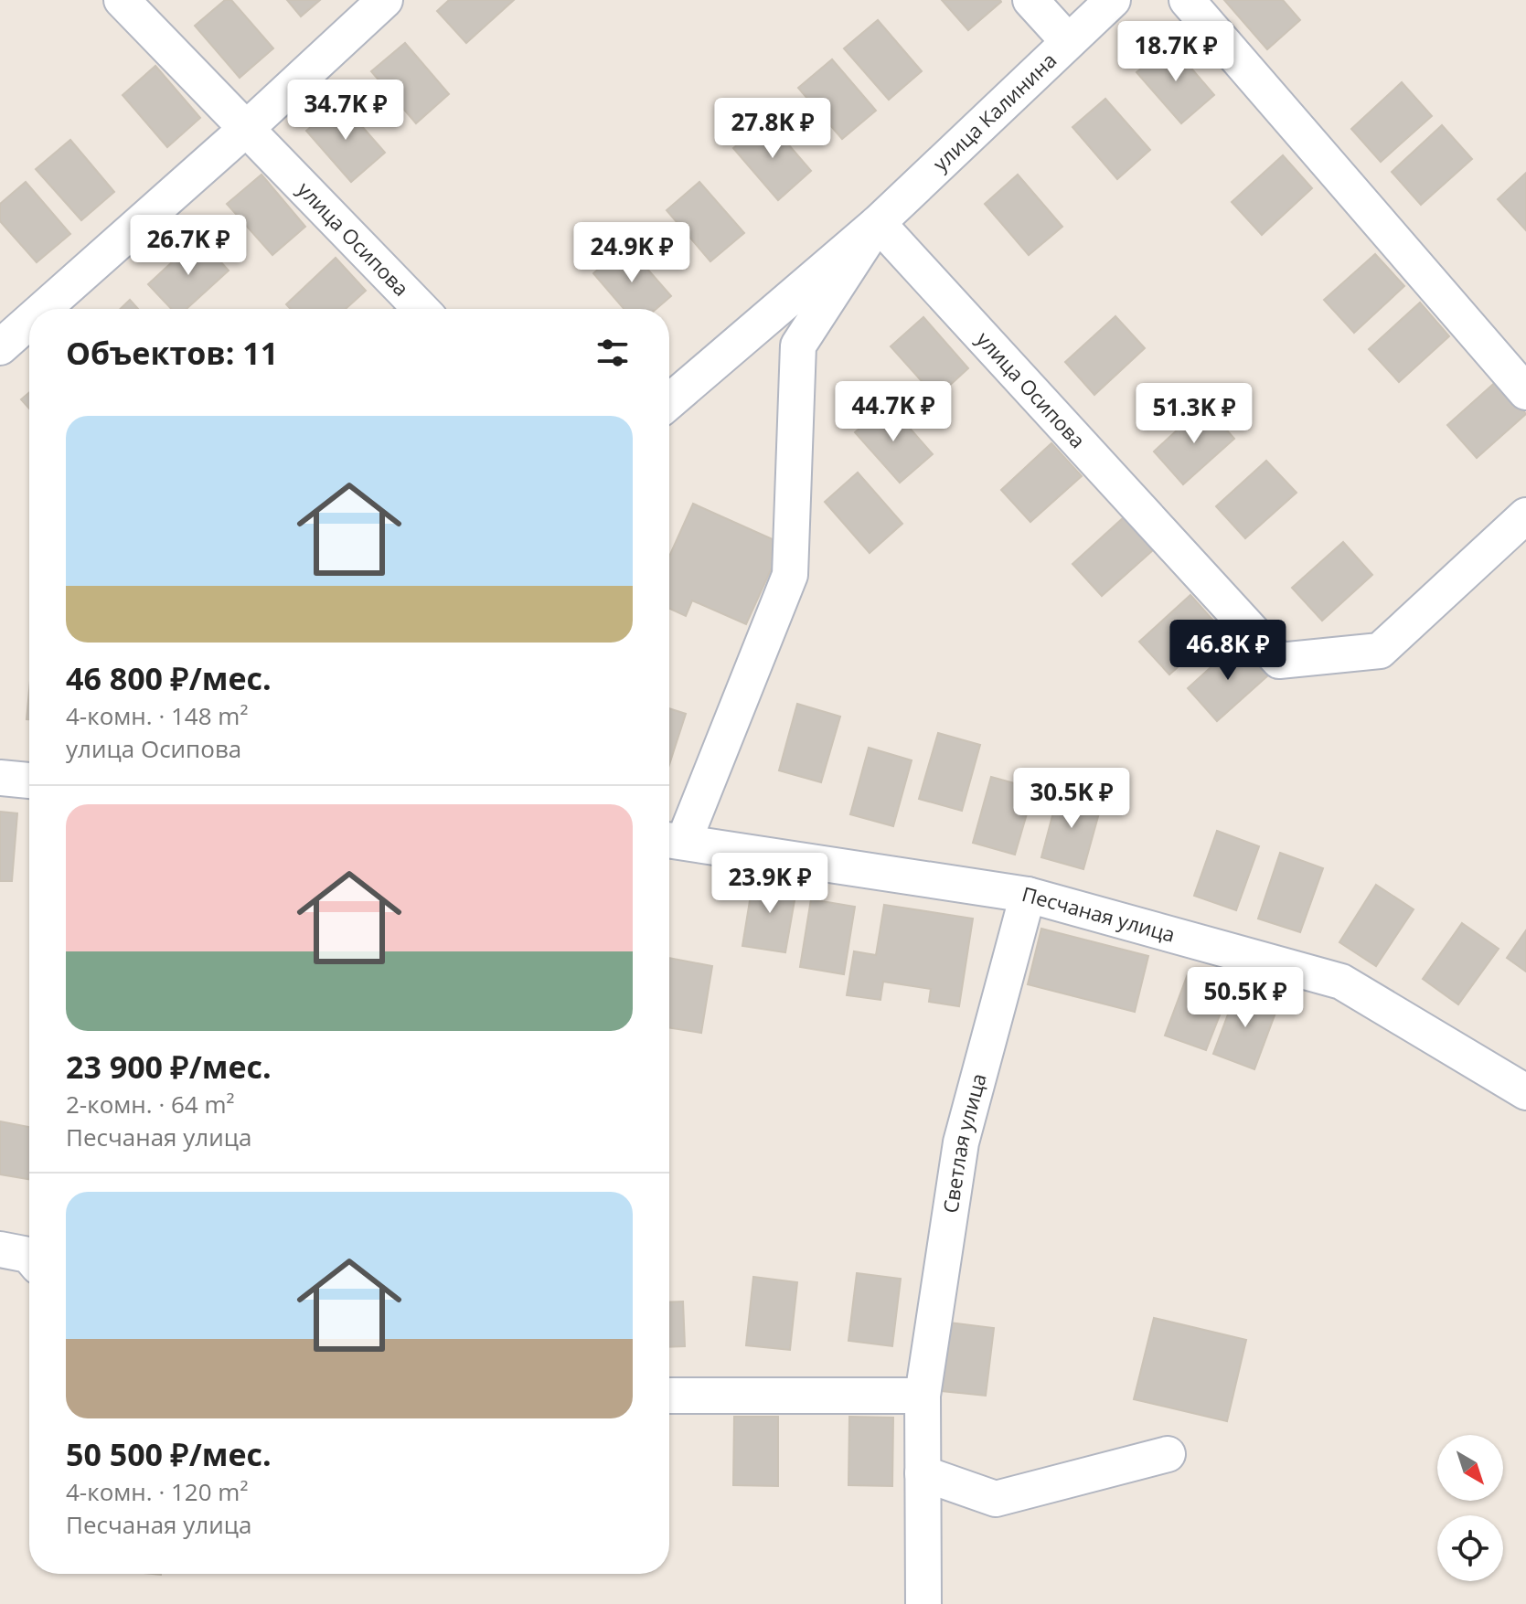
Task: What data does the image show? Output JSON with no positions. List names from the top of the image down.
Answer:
{
  "streets": {
    "street": [
      "улица Калинина",
      "улица Осипова",
      "Песчаная улица",
      "Светлая улица"
    ]
  },
  "crossings": [
    ["улица Калинина", "улица Осипова"],
    ["улица Калинина", "Песчаная улица"],
    ["Песчаная улица", "Светлая улица"]
  ],
  "north": "bottom right",
  "page": {
    "price": [
      "18.7K ₽",
      "34.7K ₽",
      "27.8K ₽",
      "26.7K ₽",
      "24.9K ₽",
      "44.7K ₽",
      "51.3K ₽",
      "46.8K ₽",
      "30.5K ₽",
      "23.9K ₽",
      "50.5K ₽"
    ],
    "heading": "Объектов: 11",
    "list": [
      {
        "name": "46 800 ₽/мес.",
        "note": "4-комн. · 148 m² · улица Осипова"
      },
      {
        "name": "23 900 ₽/мес.",
        "note": "2-комн. · 64 m² · Песчаная улица"
      },
      {
        "name": "50 500 ₽/мес.",
        "note": "4-комн. · 120 m² · Песчаная улица"
      }
    ]
  }
}
